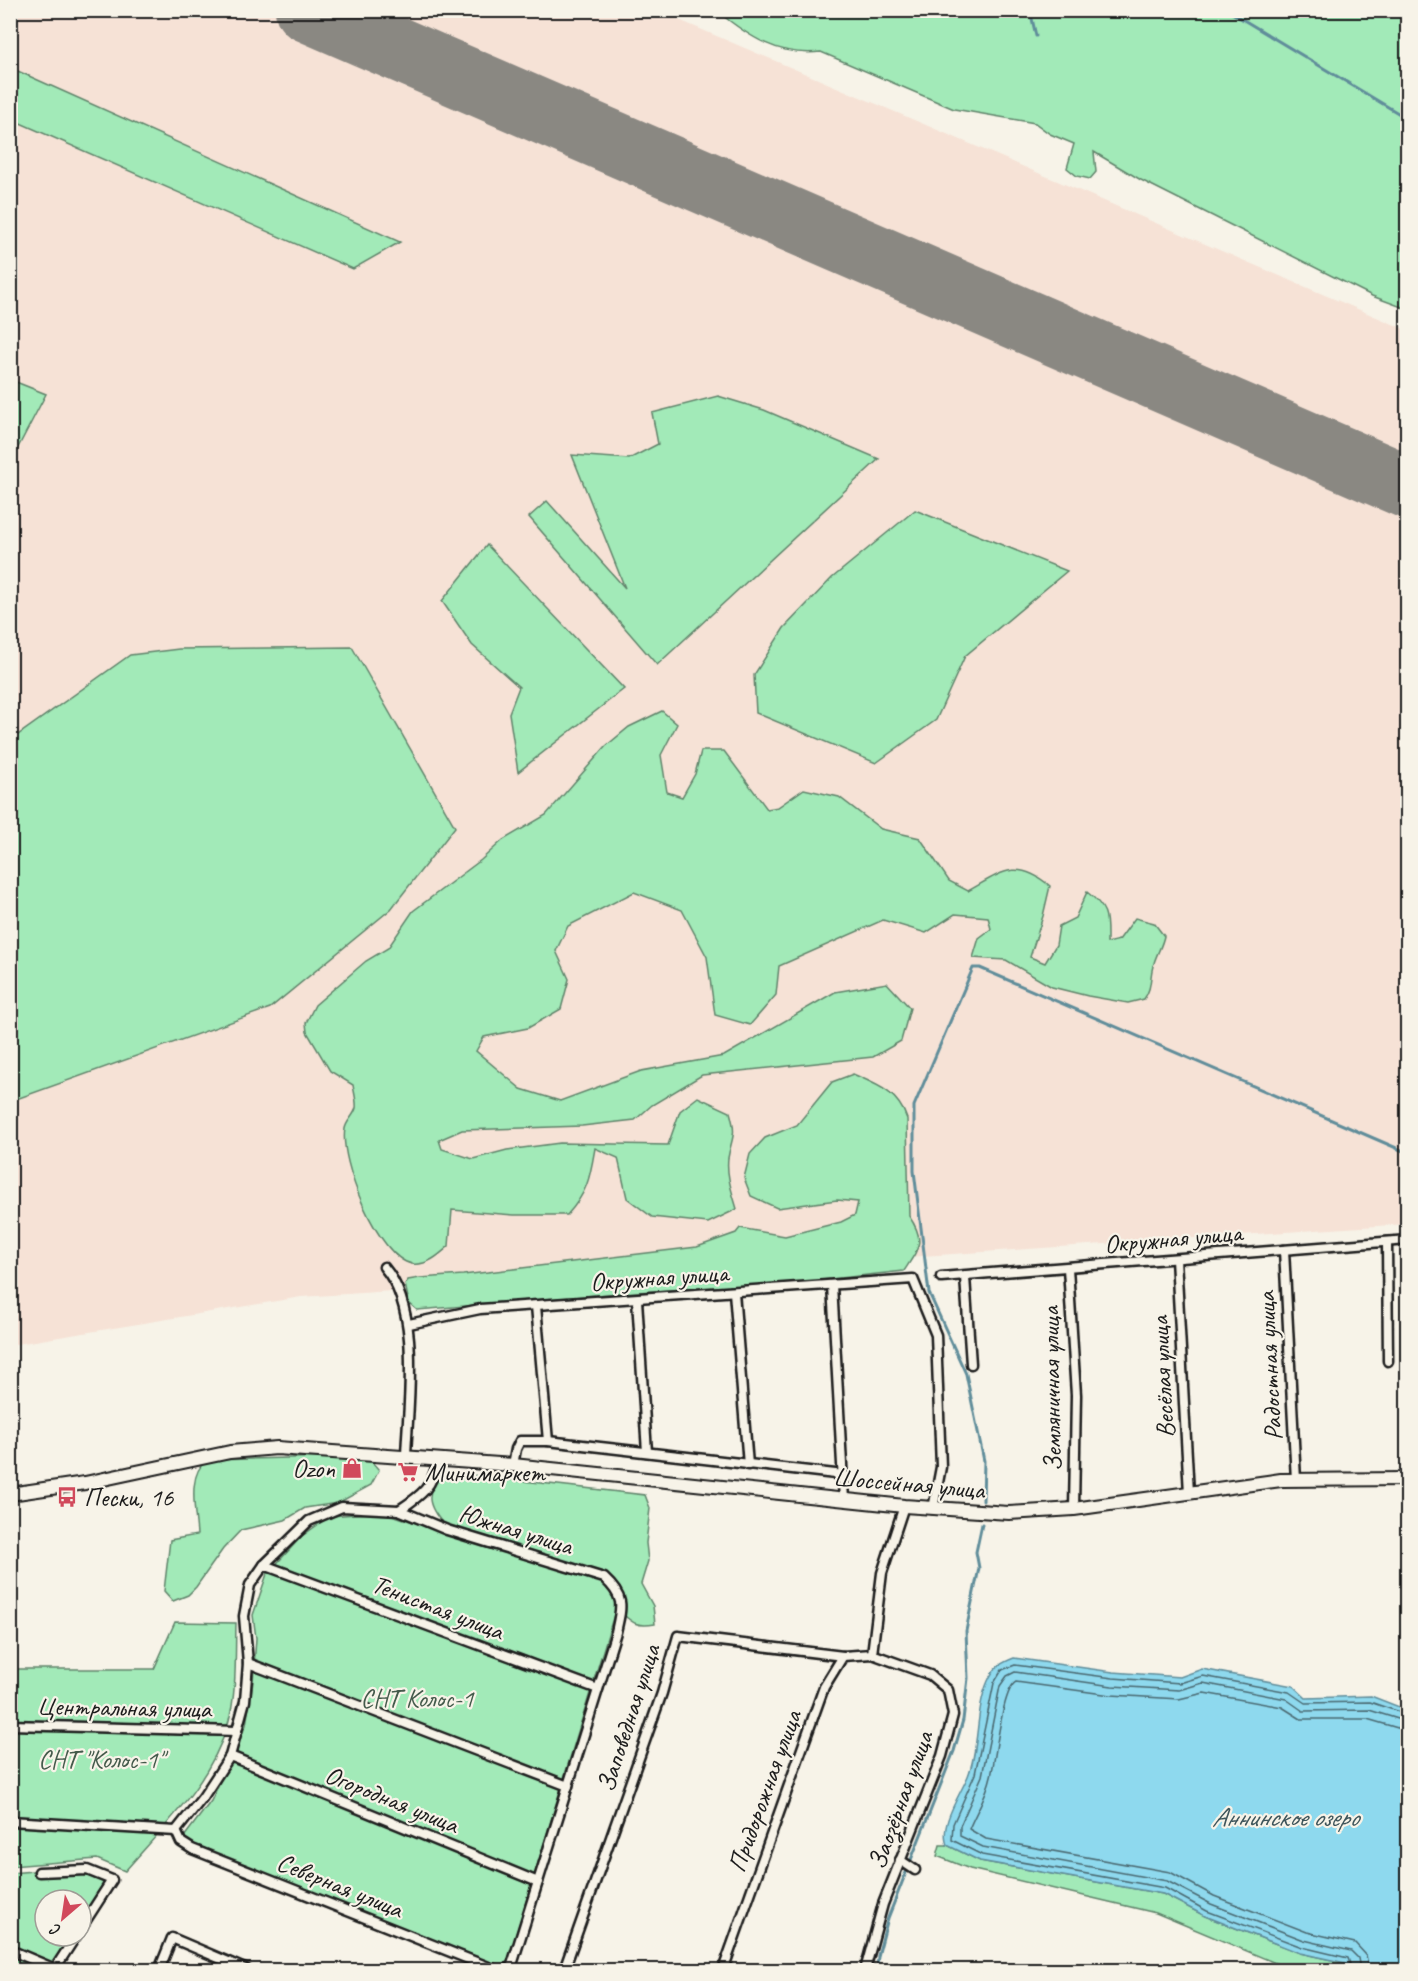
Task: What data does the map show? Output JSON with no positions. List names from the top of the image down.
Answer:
{
  "streets": {
    "main road": ["Шоссейная улица"],
    "street": [
      "Окружная улица",
      "Радостная улица",
      "Весёлая улица",
      "Земляничная улица",
      "Южная улица",
      "Тенистая улица",
      "Центральная улица",
      "Заповедная улица",
      "Придорожная улица",
      "Огородная улица",
      "Заозёрная улица",
      "Северная улица"
    ]
  },
  "crossings": [
    ["Окружная улица", "Радостная улица"],
    ["Окружная улица", "Весёлая улица"],
    ["Окружная улица", "Земляничная улица"],
    ["Окружная улица", "Шоссейная улица"],
    ["Радостная улица", "Шоссейная улица"],
    ["Весёлая улица", "Шоссейная улица"],
    ["Земляничная улица", "Шоссейная улица"],
    ["Южная улица", "Тенистая улица"],
    ["Южная улица", "Центральная улица"],
    ["Тенистая улица", "Центральная улица"],
    ["Центральная улица", "Огородная улица"],
    ["Центральная улица", "Северная улица"],
    ["Заповедная улица", "Придорожная улица"]
  ],
  "water": ["Аннинское озеро"],
  "parks": ["СНТ Колос-1", "СНТ \"Колос-1\""],
  "places": {
    "shop": ["Ozon"],
    "supermarket": ["Минимаркет"],
    "bus stop": ["Пески, 16"]
  },
  "north": "bottom left"
}
